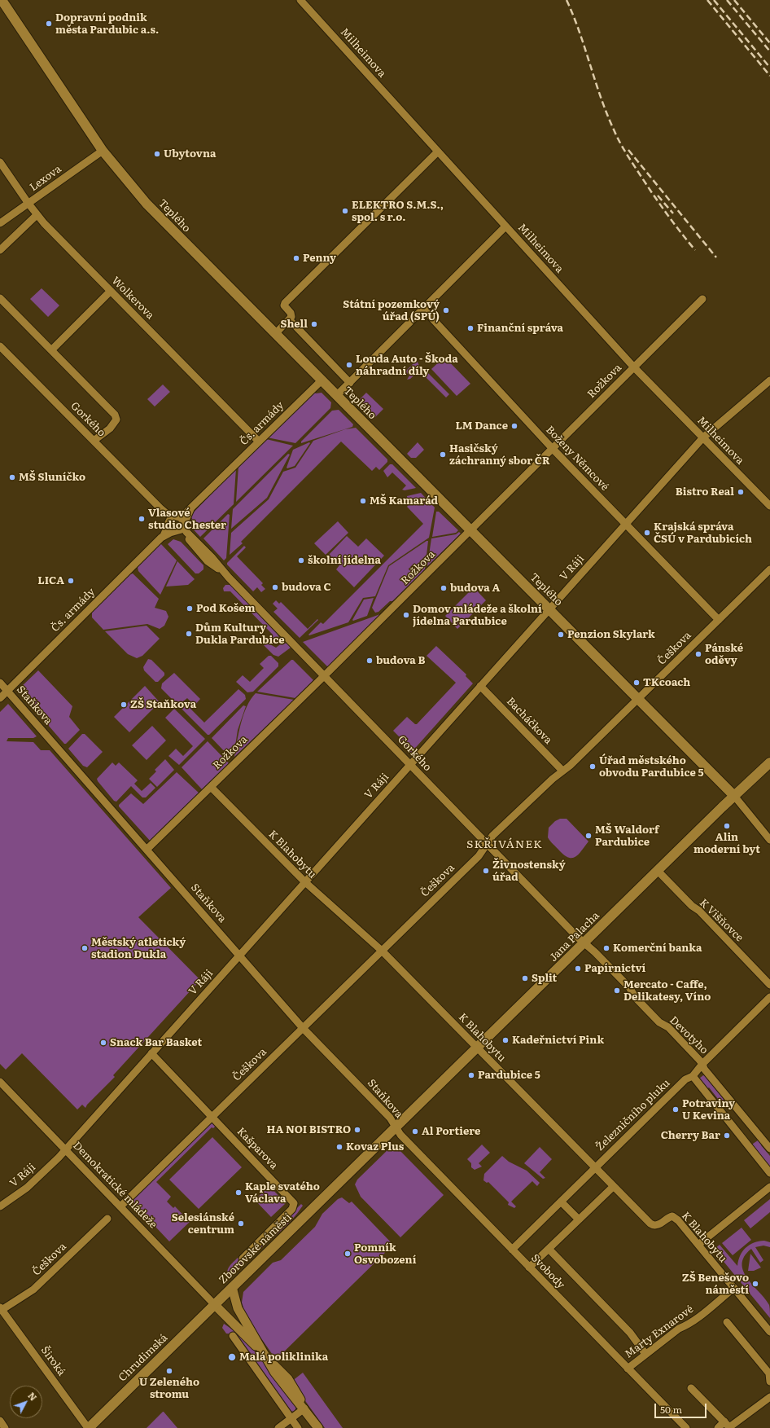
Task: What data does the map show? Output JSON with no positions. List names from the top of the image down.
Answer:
{
  "streets": {
    "main road": [
      "Teplého",
      "Jana Palacha",
      "Zborovské náměstí",
      "Chrudimská"
    ],
    "street": [
      "Milheimova",
      "Lexova",
      "Wolkerova",
      "Rožkova",
      "Gorkého",
      "Čs. armády",
      "Boženy Němcové",
      "V Ráji",
      "Češkova",
      "Staňkova",
      "Bacháčkova",
      "K Blahobytu",
      "K Višňovce",
      "Devotyho",
      "Železničního pluku",
      "Kašparova",
      "Demokratické mládeže",
      "Svobody",
      "Marty Exnarové",
      "Široká"
    ]
  },
  "crossings": [
    ["Milheimova", "Rožkova"],
    ["Milheimova", "V Ráji"],
    ["Lexova", "Teplého"],
    ["Lexova", "Wolkerova"],
    ["Teplého", "Rožkova"],
    ["Teplého", "Čs. armády"],
    ["Teplého", "V Ráji"],
    ["Teplého", "Češkova"],
    ["Teplého", "Jana Palacha"],
    ["Wolkerova", "Čs. armády"],
    ["Rožkova", "Gorkého"],
    ["Rožkova", "Boženy Němcové"],
    ["Rožkova", "Staňkova"],
    ["Rožkova", "K Blahobytu"],
    ["Gorkého", "Čs. armády"],
    ["Gorkého", "V Ráji"],
    ["Gorkého", "Češkova"],
    ["Gorkého", "Jana Palacha"],
    ["Gorkého", "Devotyho"],
    ["Čs. armády", "Staňkova"],
    ["Boženy Němcové", "V Ráji"],
    ["Boženy Němcové", "Češkova"],
    ["V Ráji", "Staňkova"],
    ["V Ráji", "Bacháčkova"],
    ["V Ráji", "K Blahobytu"],
    ["V Ráji", "Kašparova"],
    ["V Ráji", "Demokratické mládeže"],
    ["Češkova", "Staňkova"],
    ["Češkova", "Bacháčkova"],
    ["Češkova", "K Blahobytu"],
    ["Češkova", "Kašparova"],
    ["Češkova", "Demokratické mládeže"],
    ["Češkova", "Široká"],
    ["Staňkova", "Jana Palacha"],
    ["Staňkova", "Zborovské náměstí"],
    ["Staňkova", "Svobody"],
    ["K Blahobytu", "Jana Palacha"],
    ["K Blahobytu", "Železničního pluku"],
    ["K Blahobytu", "Marty Exnarové"],
    ["K Višňovce", "Jana Palacha"],
    ["Jana Palacha", "Devotyho"],
    ["Jana Palacha", "Zborovské náměstí"],
    ["Jana Palacha", "Svobody"],
    ["Devotyho", "Železničního pluku"],
    ["Železničního pluku", "Svobody"],
    ["Demokratické mládeže", "Zborovské náměstí"],
    ["Demokratické mládeže", "Chrudimská"],
    ["Zborovské náměstí", "Svobody"],
    ["Zborovské náměstí", "Chrudimská"],
    ["Svobody", "Marty Exnarové"],
    ["Chrudimská", "Široká"]
  ],
  "districts": ["SKŘIVÁNEK"],
  "places": [
    "Dopravní podnik města Pardubic a.s.",
    "Ubytovna",
    "ELEKTRO S.M.S., spol. s r.o.",
    "Penny",
    "Státní pozemkový úřad (SPÚ)",
    "Shell",
    "Finanční správa",
    "Louda Auto - Škoda náhradní díly",
    "LM Dance",
    "Hasičský záchranný sbor ČR",
    "MŠ Sluníčko",
    "Bistro Real",
    "MŠ Kamarád",
    "Vlasové studio Chester",
    "Krajská správa ČSÚ v Pardubicích",
    "školní jídelna",
    "LICA",
    "budova C",
    "budova A",
    "Pod Košem",
    "Domov mládeže a školní jídelna Pardubice",
    "Dům Kultury Dukla Pardubice",
    "Penzion Skylark",
    "Pánské oděvy",
    "budova B",
    "TKcoach",
    "ZŠ Staňkova",
    "Úřad městského obvodu Pardubice 5",
    "Alin moderní byt",
    "MŠ Waldorf Pardubice",
    "Živnostenský úřad",
    "Městský atletický stadion Dukla",
    "Komerční banka",
    "Papírnictví",
    "Split",
    "Mercato - Caffe, Delikatesy, Víno",
    "Kadeřnictví Pink",
    "Snack Bar Basket",
    "Pardubice 5",
    "Potraviny U Kevina",
    "HA NOI BISTRO",
    "Al Portiere",
    "Cherry Bar",
    "Kovaz Plus",
    "Kaple svatého Václava",
    "Selesiánské centrum",
    "Pomník Osvobození",
    "ZŠ Benešovo náměstí",
    "Malá poliklinika",
    "U Zeleného stromu"
  ],
  "scale_bar": "50 m",
  "north": "top right"
}
